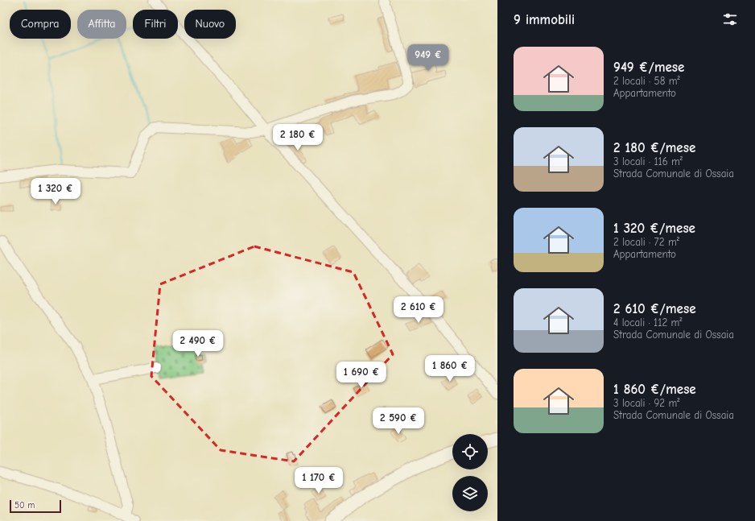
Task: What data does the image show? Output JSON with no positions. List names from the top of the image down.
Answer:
{
  "scale_bar": "50 m",
  "page": {
    "heading": "9 immobili",
    "chip": [
      "Compra",
      "Affitta",
      "Filtri",
      "Nuovo"
    ],
    "list": [
      {
        "name": "949 €/mese",
        "note": "2 locali · 58 m² · Appartamento"
      },
      {
        "name": "2 180 €/mese",
        "note": "3 locali · 116 m² · Strada Comunale di Ossaia"
      },
      {
        "name": "1 320 €/mese",
        "note": "2 locali · 72 m² · Appartamento"
      },
      {
        "name": "2 610 €/mese",
        "note": "4 locali · 112 m² · Strada Comunale di Ossaia"
      },
      {
        "name": "1 860 €/mese",
        "note": "3 locali · 92 m² · Strada Comunale di Ossaia"
      }
    ],
    "price": [
      "949 €",
      "2 180 €",
      "1 320 €",
      "2 610 €",
      "2 490 €",
      "1 860 €",
      "1 690 €",
      "2 590 €",
      "1 170 €"
    ],
    "scale": "50 m"
  }
}
